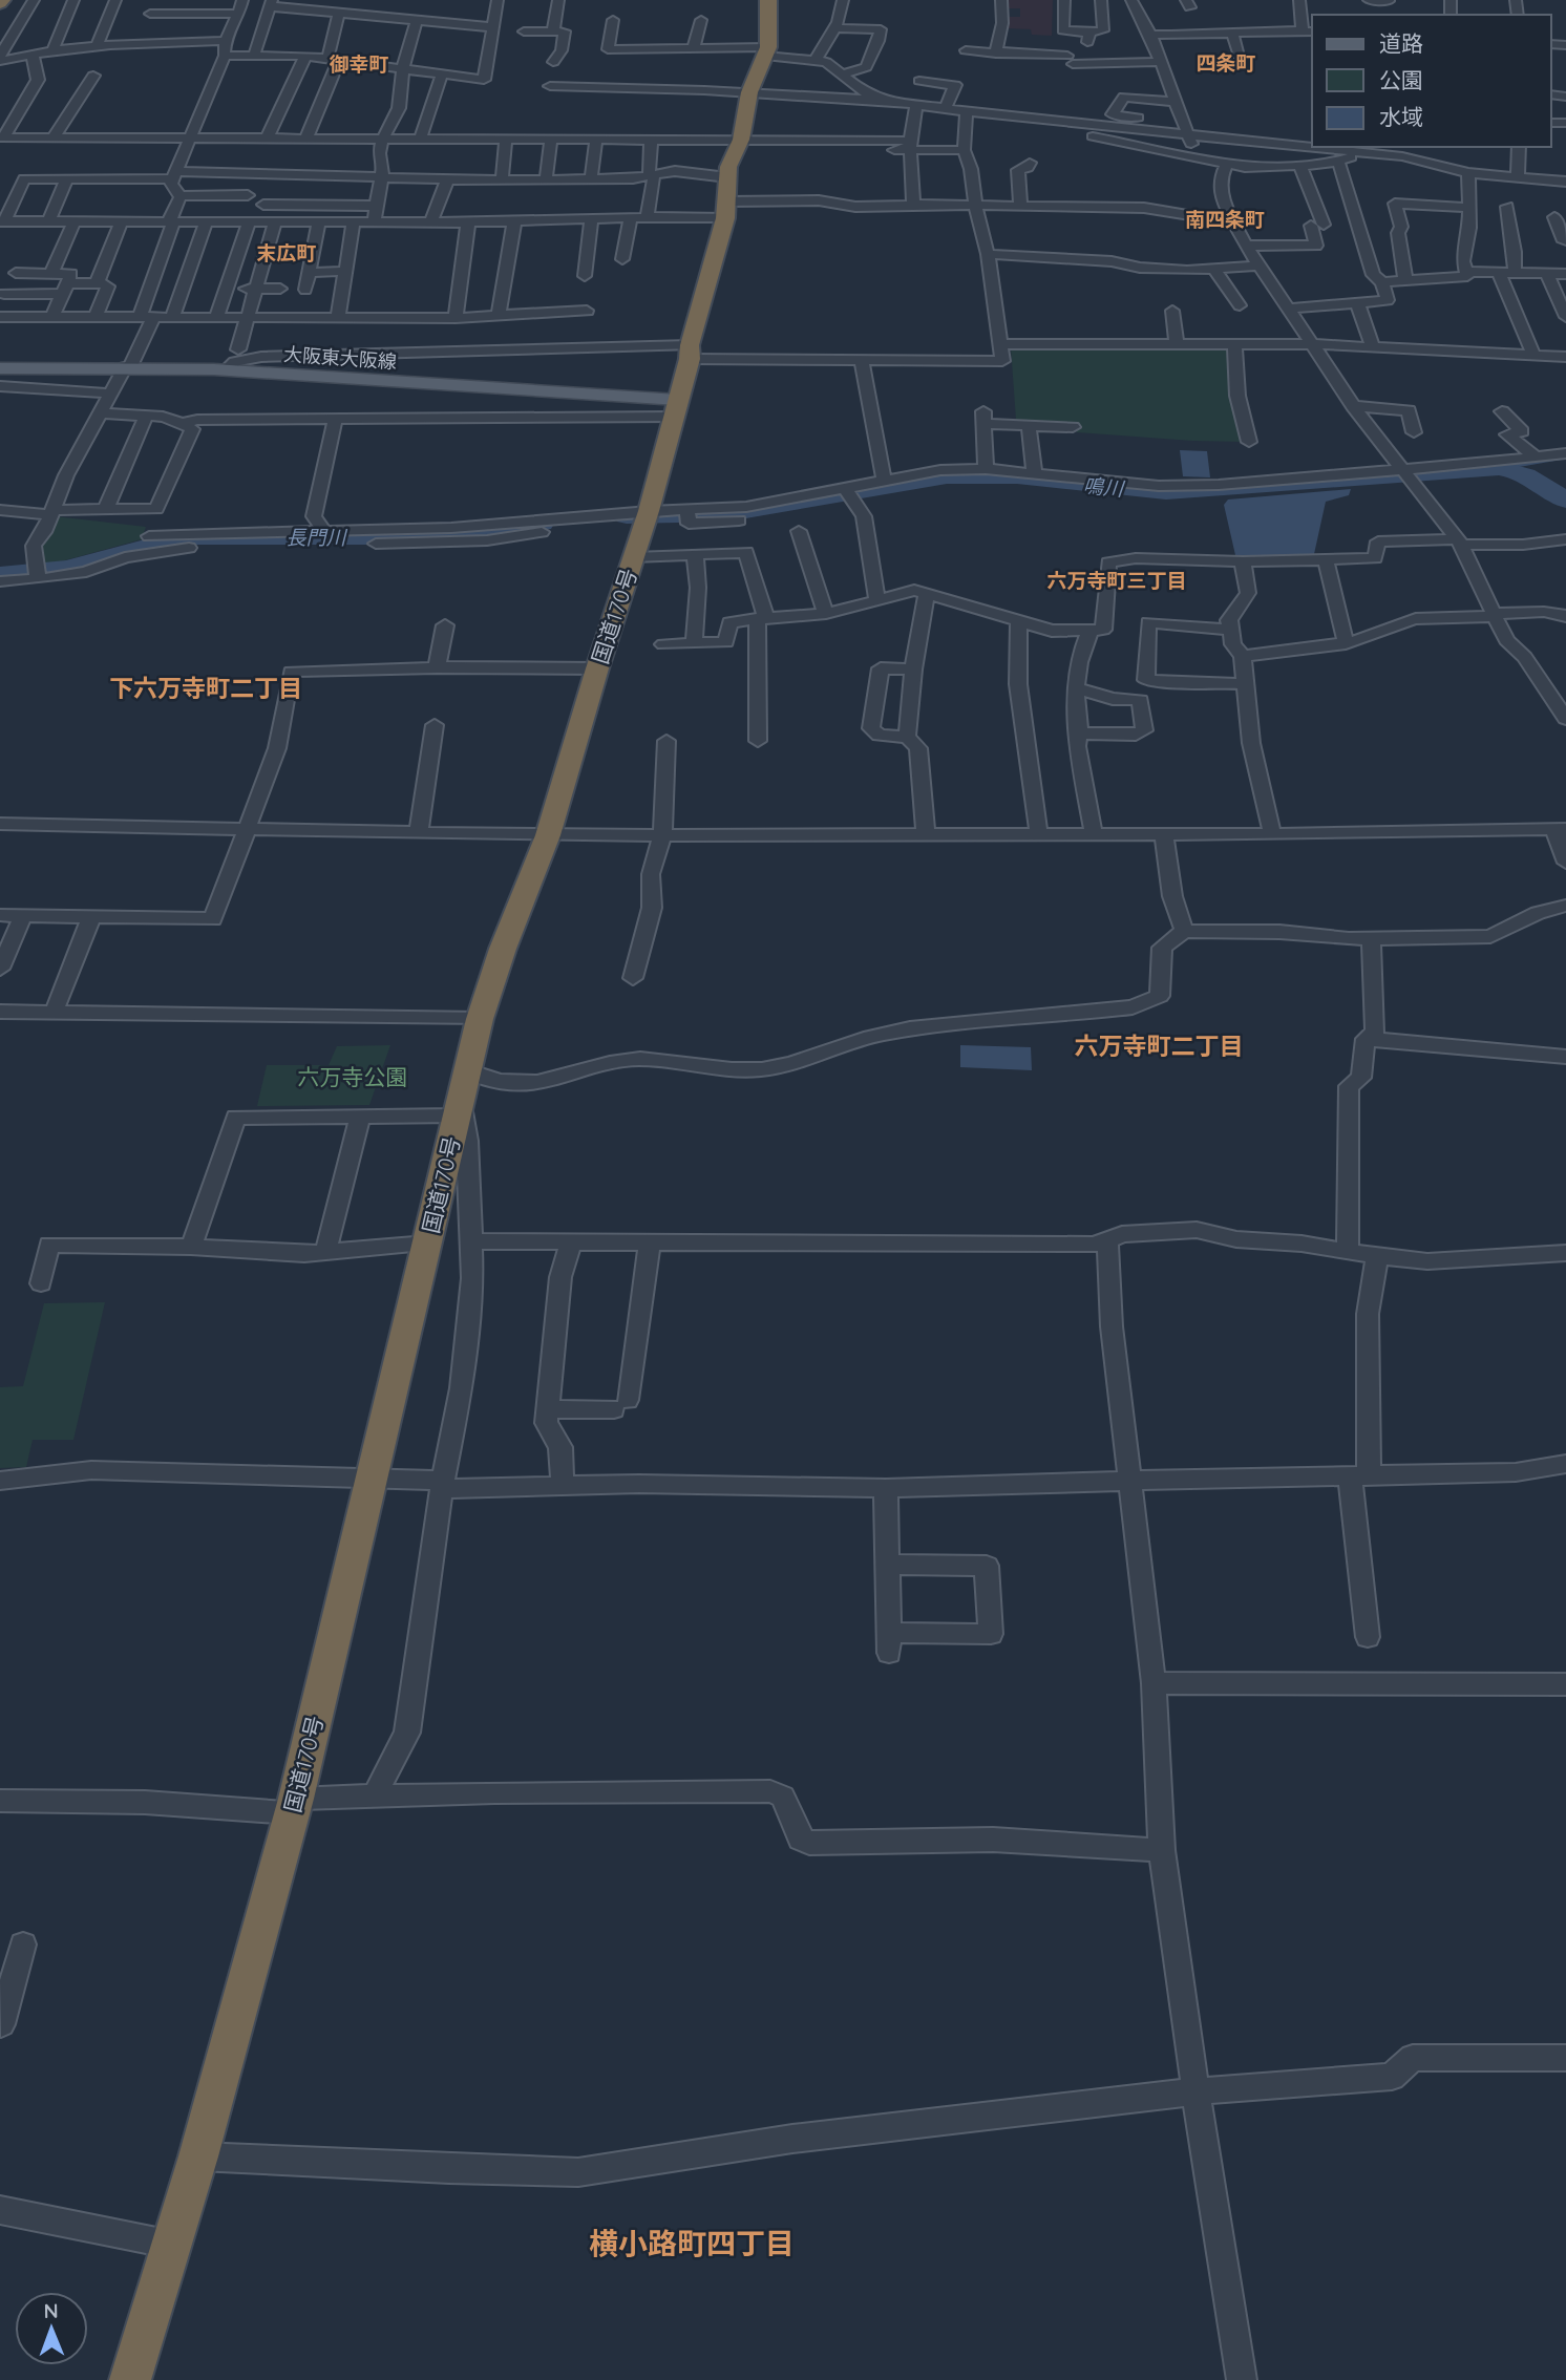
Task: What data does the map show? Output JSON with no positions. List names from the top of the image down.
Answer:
{
  "streets": {
    "highway": ["国道170号"],
    "main road": ["大阪東大阪線"]
  },
  "crossings": [
    ["大阪東大阪線", "国道170号"]
  ],
  "districts": [
    "四条町",
    "御幸町",
    "南四条町",
    "末広町",
    "六万寺町三丁目",
    "下六万寺町二丁目",
    "六万寺町二丁目",
    "横小路町四丁目"
  ],
  "water": ["鳴川", "長門川"],
  "parks": ["六万寺公園"],
  "legend": ["道路", "公園", "水域"],
  "north": "top"
}
